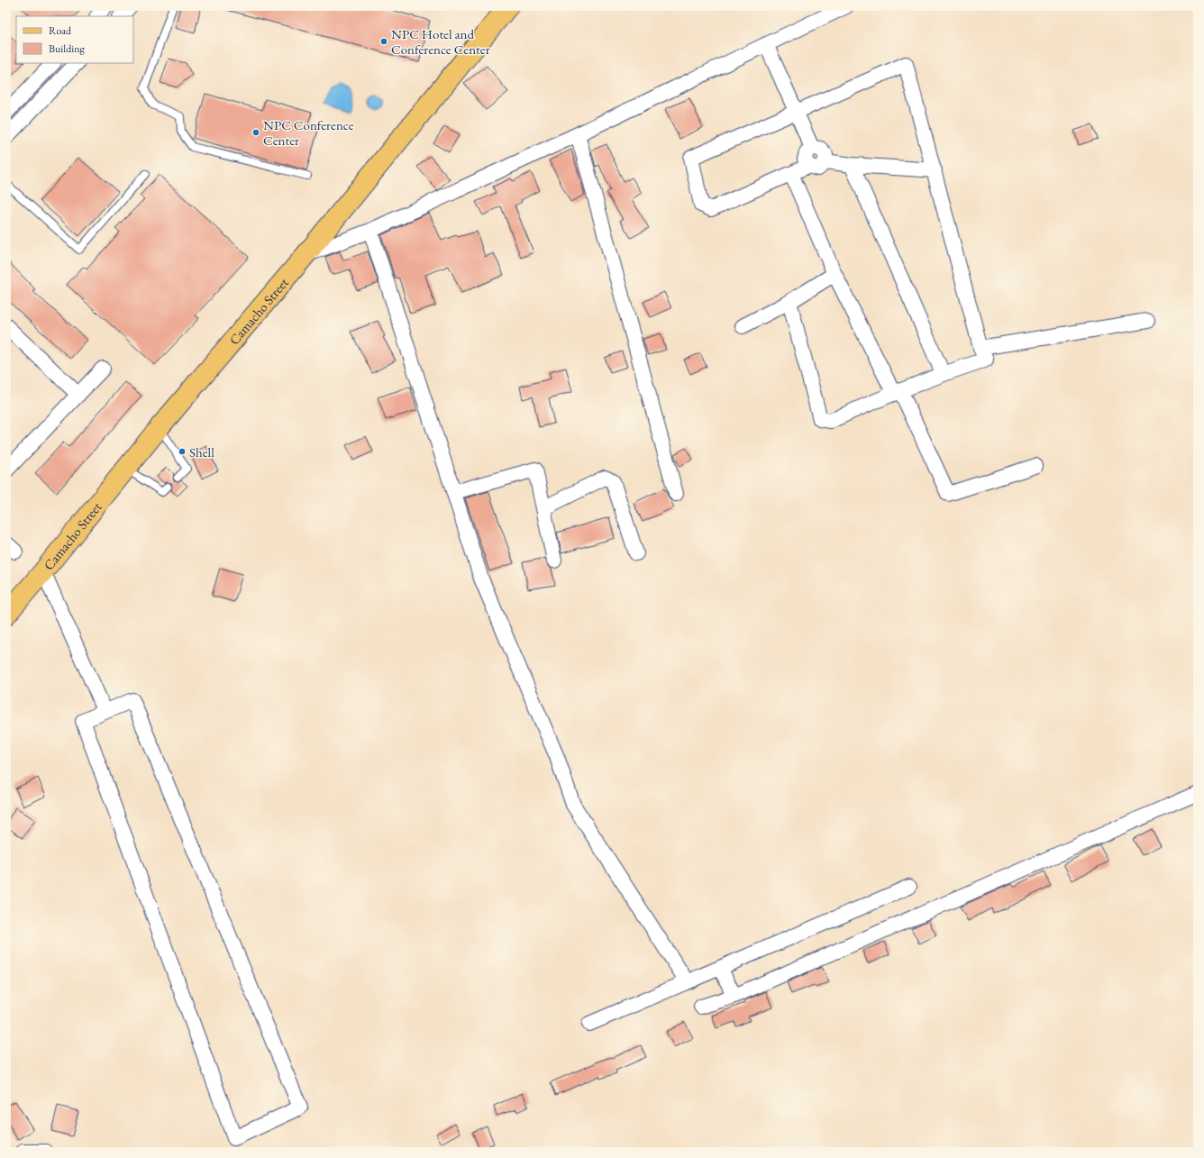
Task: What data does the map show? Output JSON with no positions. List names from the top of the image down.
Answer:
{
  "streets": {
    "main road": ["Camacho Street"]
  },
  "places": ["NPC Hotel and Conference Center", "NPC Conference Center", "Shell"],
  "legend": ["Road", "Building"]
}
